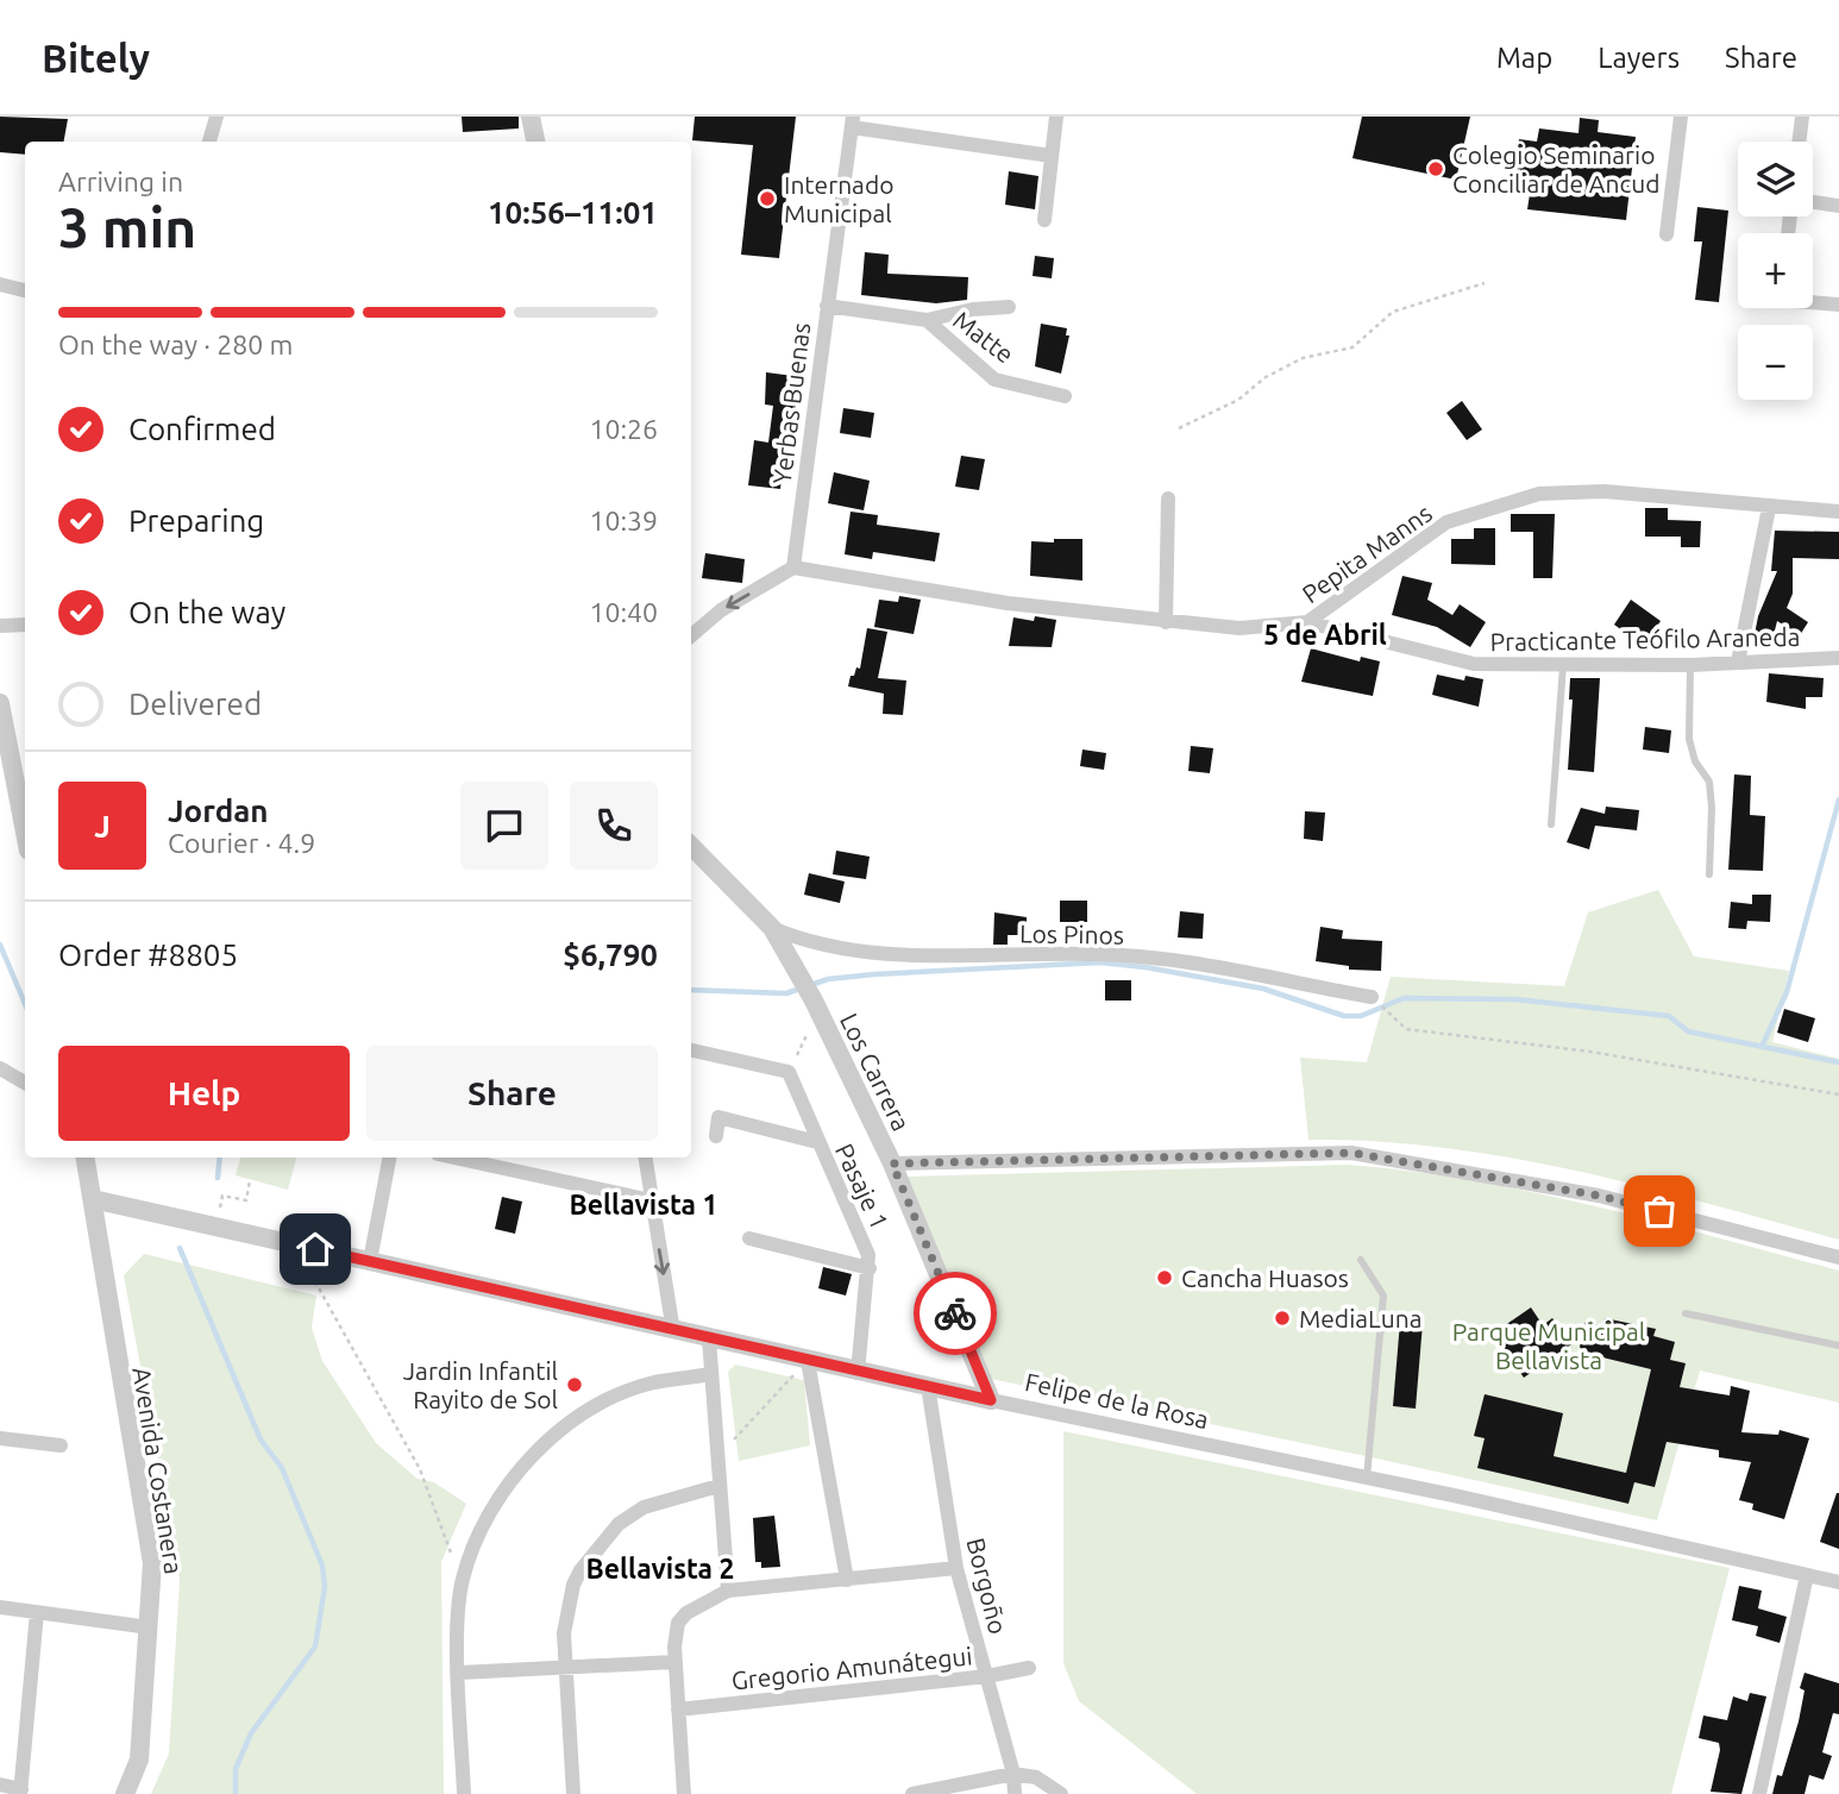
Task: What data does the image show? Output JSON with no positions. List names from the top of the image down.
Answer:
{
  "streets": {
    "street": [
      "Matte",
      "Yerbas Buenas",
      "Pepita Manns",
      "Practicante Teófilo Araneda",
      "Los Pinos",
      "Los Carrera",
      "Pasaje 1",
      "Felipe de la Rosa",
      "Avenida Costanera",
      "Borgoño",
      "Gregorio Amunátegui"
    ]
  },
  "crossings": [
    ["Matte", "Yerbas Buenas"],
    ["Yerbas Buenas", "Pepita Manns"],
    ["Pepita Manns", "Practicante Teófilo Araneda"],
    ["Los Pinos", "Los Carrera"],
    ["Los Carrera", "Felipe de la Rosa"],
    ["Pasaje 1", "Felipe de la Rosa"],
    ["Felipe de la Rosa", "Avenida Costanera"],
    ["Felipe de la Rosa", "Borgoño"],
    ["Borgoño", "Gregorio Amunátegui"]
  ],
  "districts": ["5 de Abril", "Bellavista 1", "Bellavista 2"],
  "parks": ["Parque Municipal Bellavista"],
  "places": [
    "Colegio Seminario Conciliar de Ancud",
    "Internado Municipal",
    "Cancha Huasos",
    "MediaLuna",
    "Jardin Infantil Rayito de Sol"
  ],
  "page": {
    "header": "Bitely",
    "nav": ["Map", "Layers", "Share"],
    "map_buttons": ["+", "−"],
    "heading": ["3 min", "Arriving in", "10:56–11:01"],
    "panel": [
      "Jordan",
      "Courier · 4.9",
      "Order #8805",
      "$6,790"
    ],
    "bar": "On the way · 280 m",
    "list": [
      ["Confirmed", "10:26"],
      ["Preparing", "10:39"],
      ["On the way", "10:40"],
      "Delivered"
    ],
    "round": "J",
    "buttons": ["Help", "Share"]
  }
}
